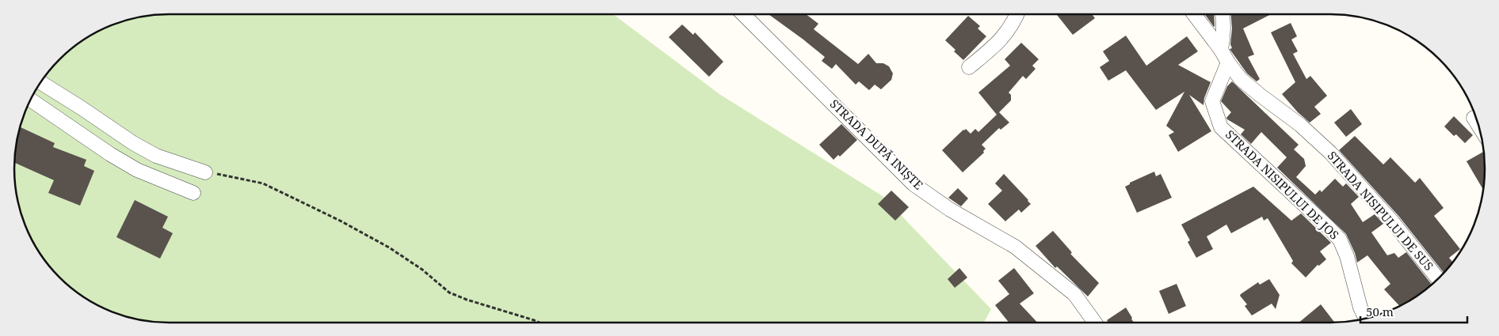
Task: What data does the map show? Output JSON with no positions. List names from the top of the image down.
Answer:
{
  "streets": {
    "street": ["STRADA DUPĂ INIȘTE", "STRADA NISIPULUI DE JOS", "STRADA NISIPULUI DE SUS"]
  },
  "crossings": [
    ["STRADA NISIPULUI DE JOS", "STRADA NISIPULUI DE SUS"]
  ],
  "scale_bar": "50 m"
}
